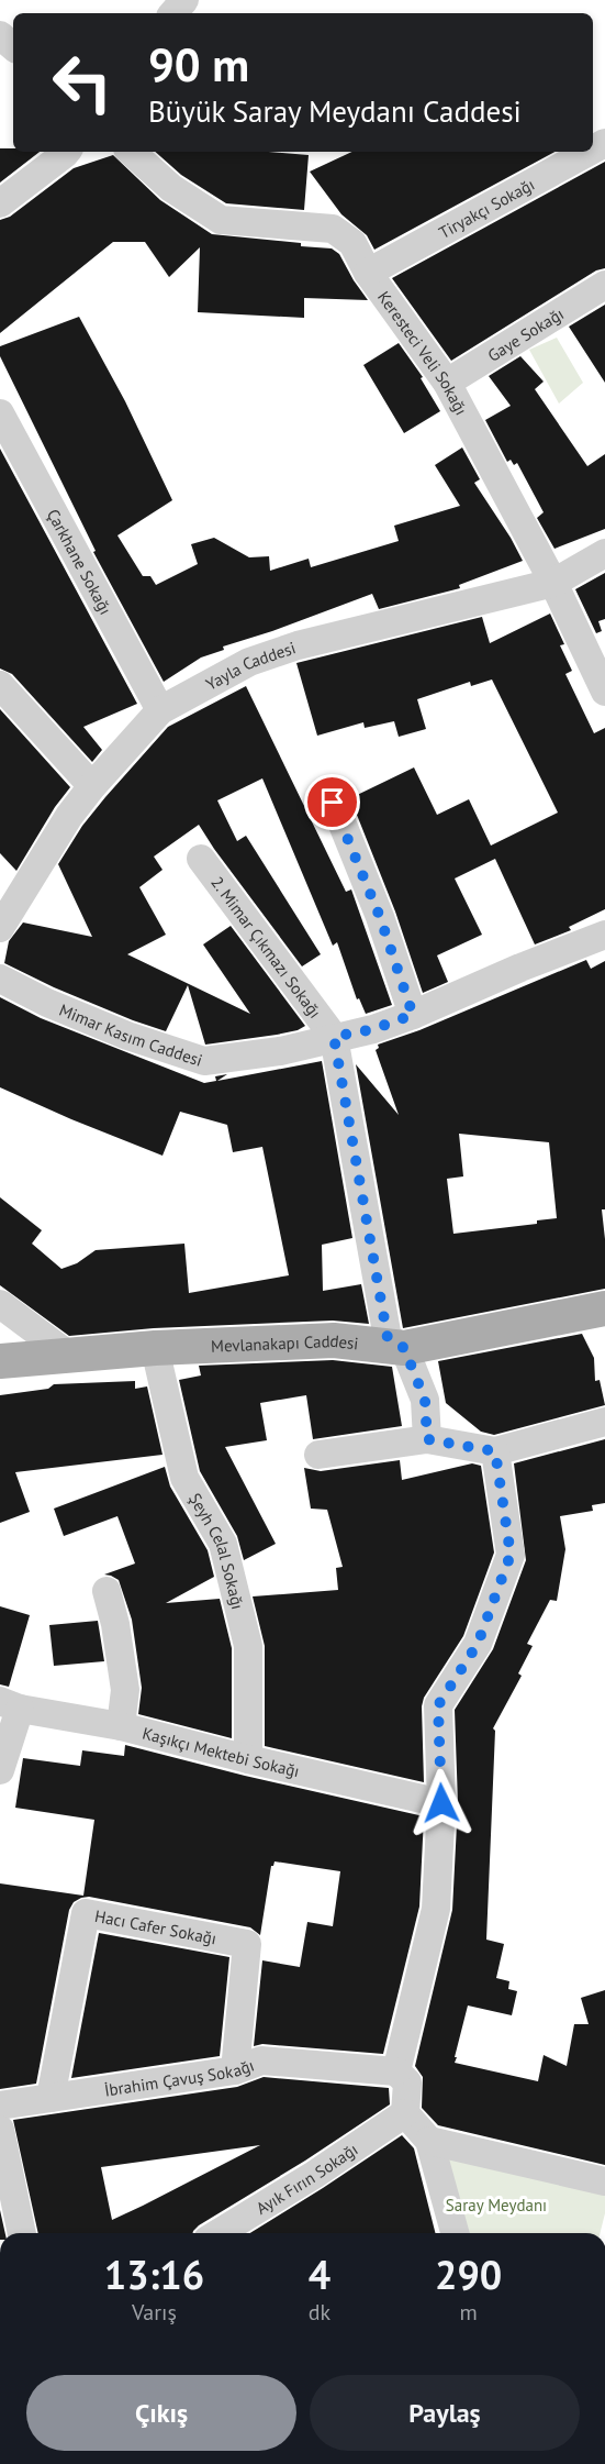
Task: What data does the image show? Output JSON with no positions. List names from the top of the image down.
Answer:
{
  "streets": {
    "main road": ["Mevlanakapı Caddesi"],
    "street": [
      "Tiryakçı Sokağı",
      "Gaye Sokağı",
      "Keresteci Veli Sokağı",
      "Çarkhane Sokağı",
      "Yayla Caddesi",
      "2. Mimar Çıkmazı Sokağı",
      "Mimar Kasım Caddesi",
      "Şeyh Celal Sokağı",
      "Kaşıkçı Mektebi Sokağı",
      "Hacı Cafer Sokağı",
      "İbrahim Çavuş Sokağı",
      "Ayık Fırın Sokağı"
    ]
  },
  "crossings": [
    ["Tiryakçı Sokağı", "Keresteci Veli Sokağı"],
    ["Gaye Sokağı", "Keresteci Veli Sokağı"],
    ["Keresteci Veli Sokağı", "Yayla Caddesi"],
    ["Çarkhane Sokağı", "Yayla Caddesi"],
    ["2. Mimar Çıkmazı Sokağı", "Mimar Kasım Caddesi"],
    ["Mevlanakapı Caddesi", "Şeyh Celal Sokağı"],
    ["Şeyh Celal Sokağı", "Kaşıkçı Mektebi Sokağı"],
    ["Hacı Cafer Sokağı", "İbrahim Çavuş Sokağı"]
  ],
  "parks": ["Saray Meydanı"],
  "page": {
    "turn": ["90 m", "Büyük Saray Meydanı Caddesi"],
    "eta": [
      "13:16",
      "Varış",
      "4",
      "dk",
      "290",
      "m"
    ],
    "buttons": ["Çıkış", "Paylaş"]
  }
}
